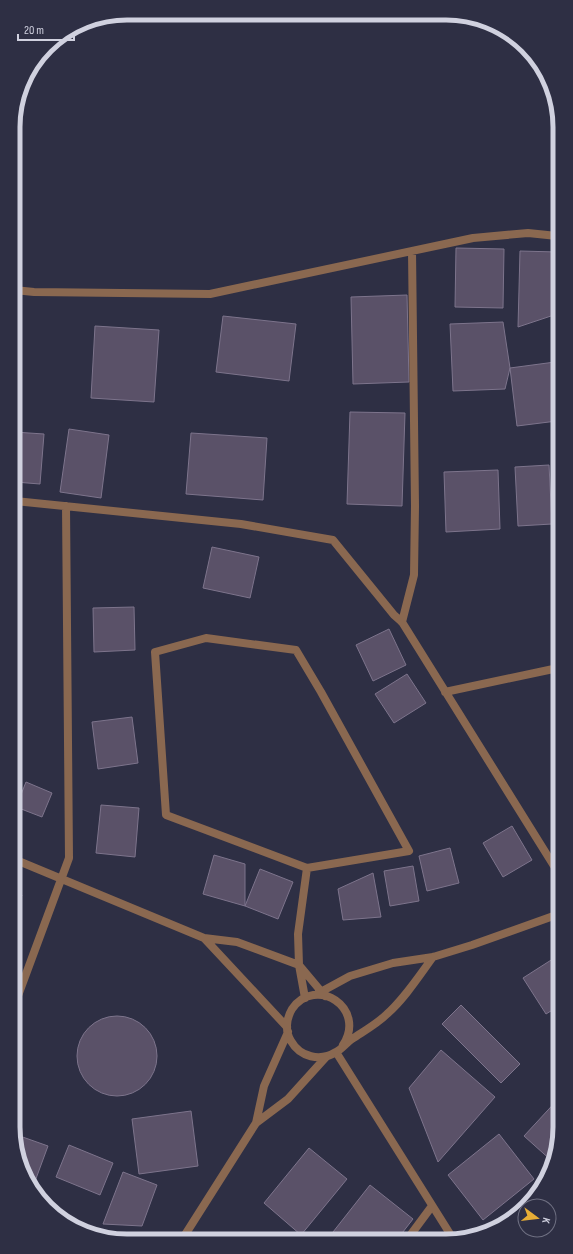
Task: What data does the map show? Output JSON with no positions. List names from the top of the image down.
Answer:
{
  "scale_bar": "20 m",
  "north": "right"
}
